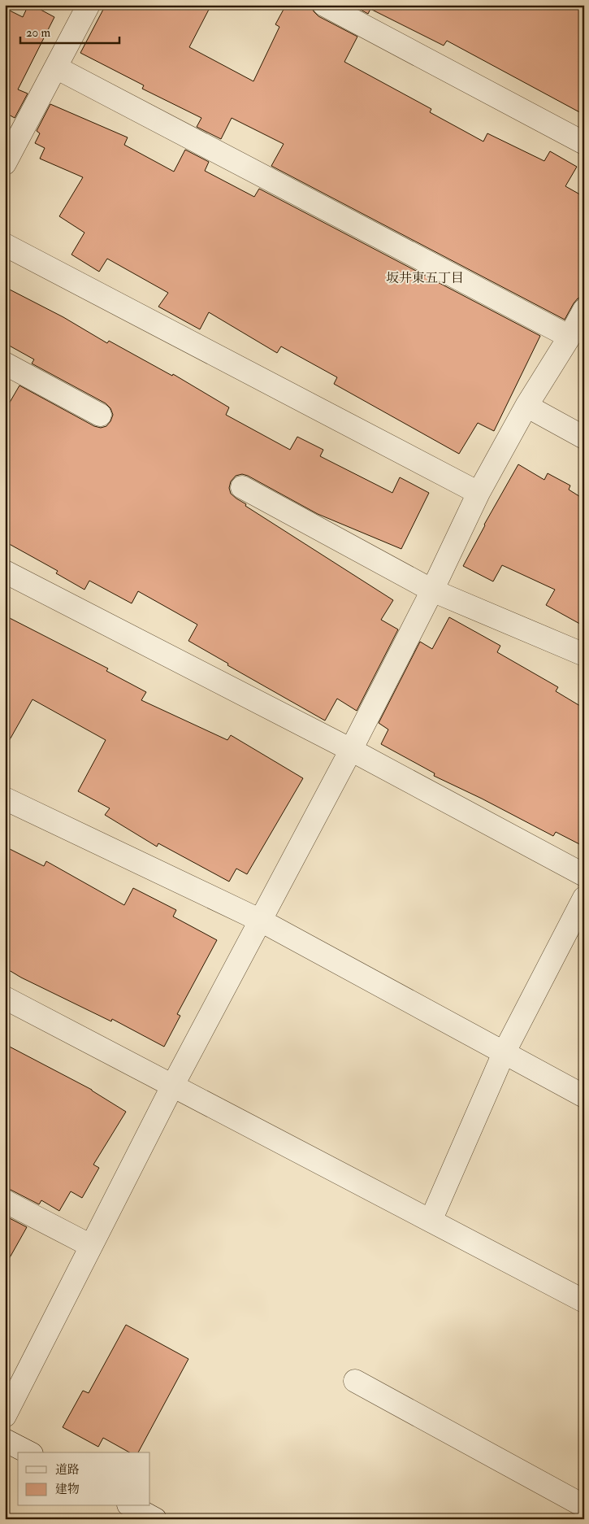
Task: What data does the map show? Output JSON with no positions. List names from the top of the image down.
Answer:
{
  "districts": ["坂井東五丁目"],
  "legend": ["道路", "建物"],
  "scale_bar": "20 m"
}
